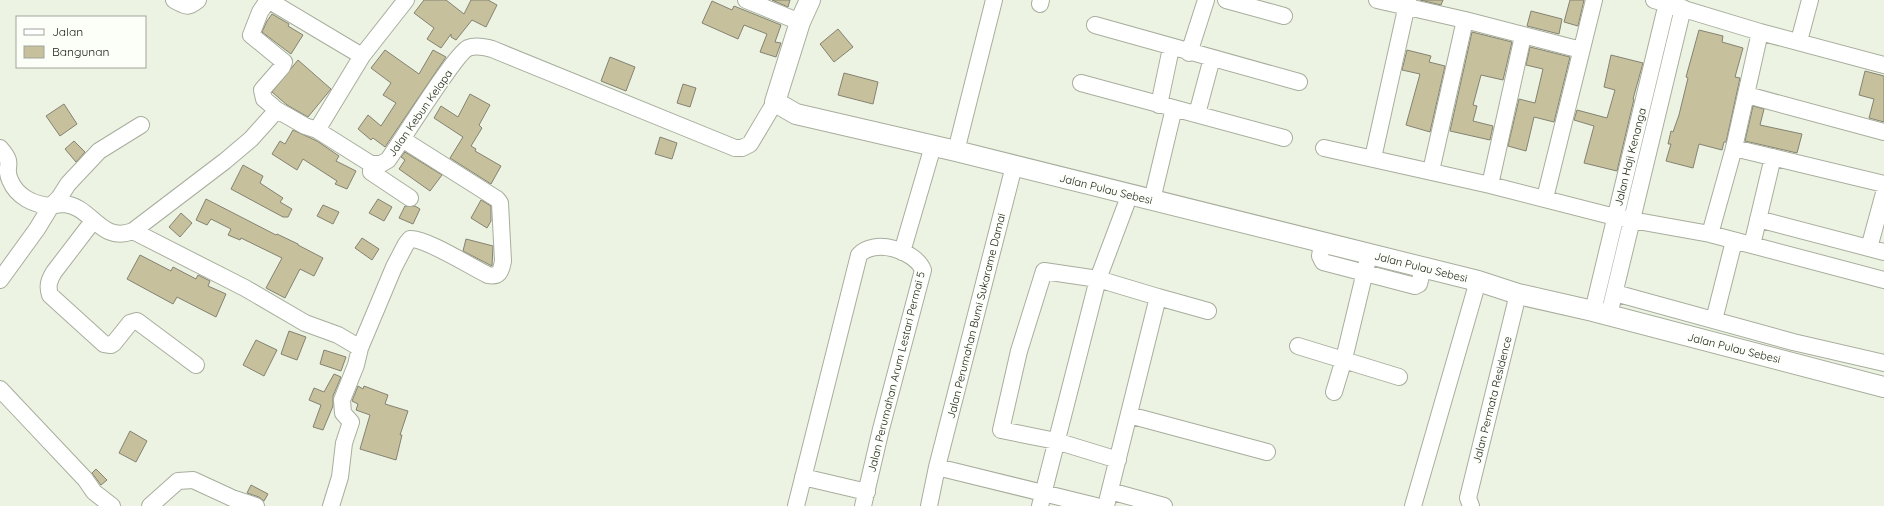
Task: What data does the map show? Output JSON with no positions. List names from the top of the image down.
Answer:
{
  "streets": {
    "street": [
      "Jalan Kebun Kelapa",
      "Jalan Haji Kenanga",
      "Jalan Pulau Sebesi",
      "Jalan Perumahan Bumi Sukarame Damai",
      "Jalan Perumahan Arum Lestari Permai 5",
      "Jalan Permata Residence"
    ]
  },
  "crossings": [
    ["Jalan Kebun Kelapa", "Jalan Pulau Sebesi"],
    ["Jalan Haji Kenanga", "Jalan Pulau Sebesi"],
    ["Jalan Pulau Sebesi", "Jalan Perumahan Bumi Sukarame Damai"],
    ["Jalan Pulau Sebesi", "Jalan Permata Residence"]
  ],
  "legend": ["Jalan", "Bangunan"]
}
